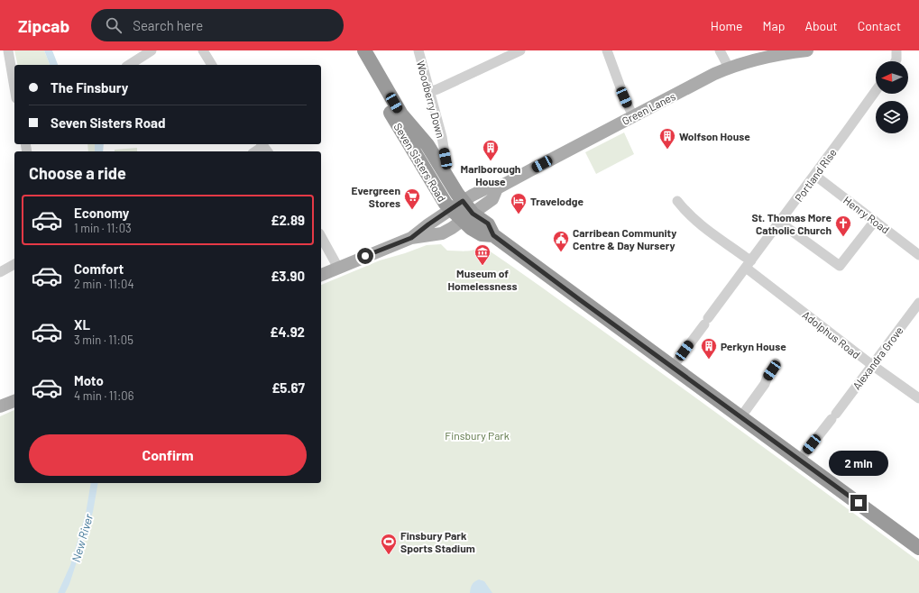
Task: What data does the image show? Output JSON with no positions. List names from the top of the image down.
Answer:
{
  "streets": {
    "highway": ["Seven Sisters Road"],
    "main road": ["Green Lanes"],
    "street": [
      "Woodberry Down",
      "Portland Rise",
      "Henry Road",
      "Adolphus Road",
      "Alexandra Grove"
    ]
  },
  "crossings": [
    ["Woodberry Down", "Seven Sisters Road"],
    ["Green Lanes", "Seven Sisters Road"],
    ["Seven Sisters Road", "Portland Rise"],
    ["Seven Sisters Road", "Alexandra Grove"],
    ["Portland Rise", "Henry Road"],
    ["Portland Rise", "Adolphus Road"],
    ["Adolphus Road", "Alexandra Grove"]
  ],
  "water": ["New River"],
  "parks": ["Finsbury Park"],
  "places": {
    "building": ["Wolfson House", "Marlborough House", "Perkyn House"],
    "supermarket": ["Evergreen Stores"],
    "hotel": ["Travelodge"],
    "church": ["St. Thomas More Catholic Church"],
    "public building": ["Carribean Community Centre & Day Nursery"],
    "museum": ["Museum of Homelessness"],
    "sports": ["Finsbury Park Sports Stadium"]
  },
  "north": "left",
  "page": {
    "header": "Zipcab",
    "search": "Search here",
    "nav": [
      "Home",
      "Map",
      "About",
      "Contact"
    ],
    "banner": ["The Finsbury", "Seven Sisters Road"],
    "heading": "Choose a ride",
    "list": [
      {
        "name": "Economy",
        "note": "1 min · 11:03",
        "value": "£2.89"
      },
      {
        "name": "Comfort",
        "note": "2 min · 11:04",
        "value": "£3.90"
      },
      {
        "name": "XL",
        "note": "3 min · 11:05",
        "value": "£4.92"
      },
      {
        "name": "Moto",
        "note": "4 min · 11:06",
        "value": "£5.67"
      }
    ],
    "buttons": "Confirm",
    "bubble": "2 min"
  }
}
